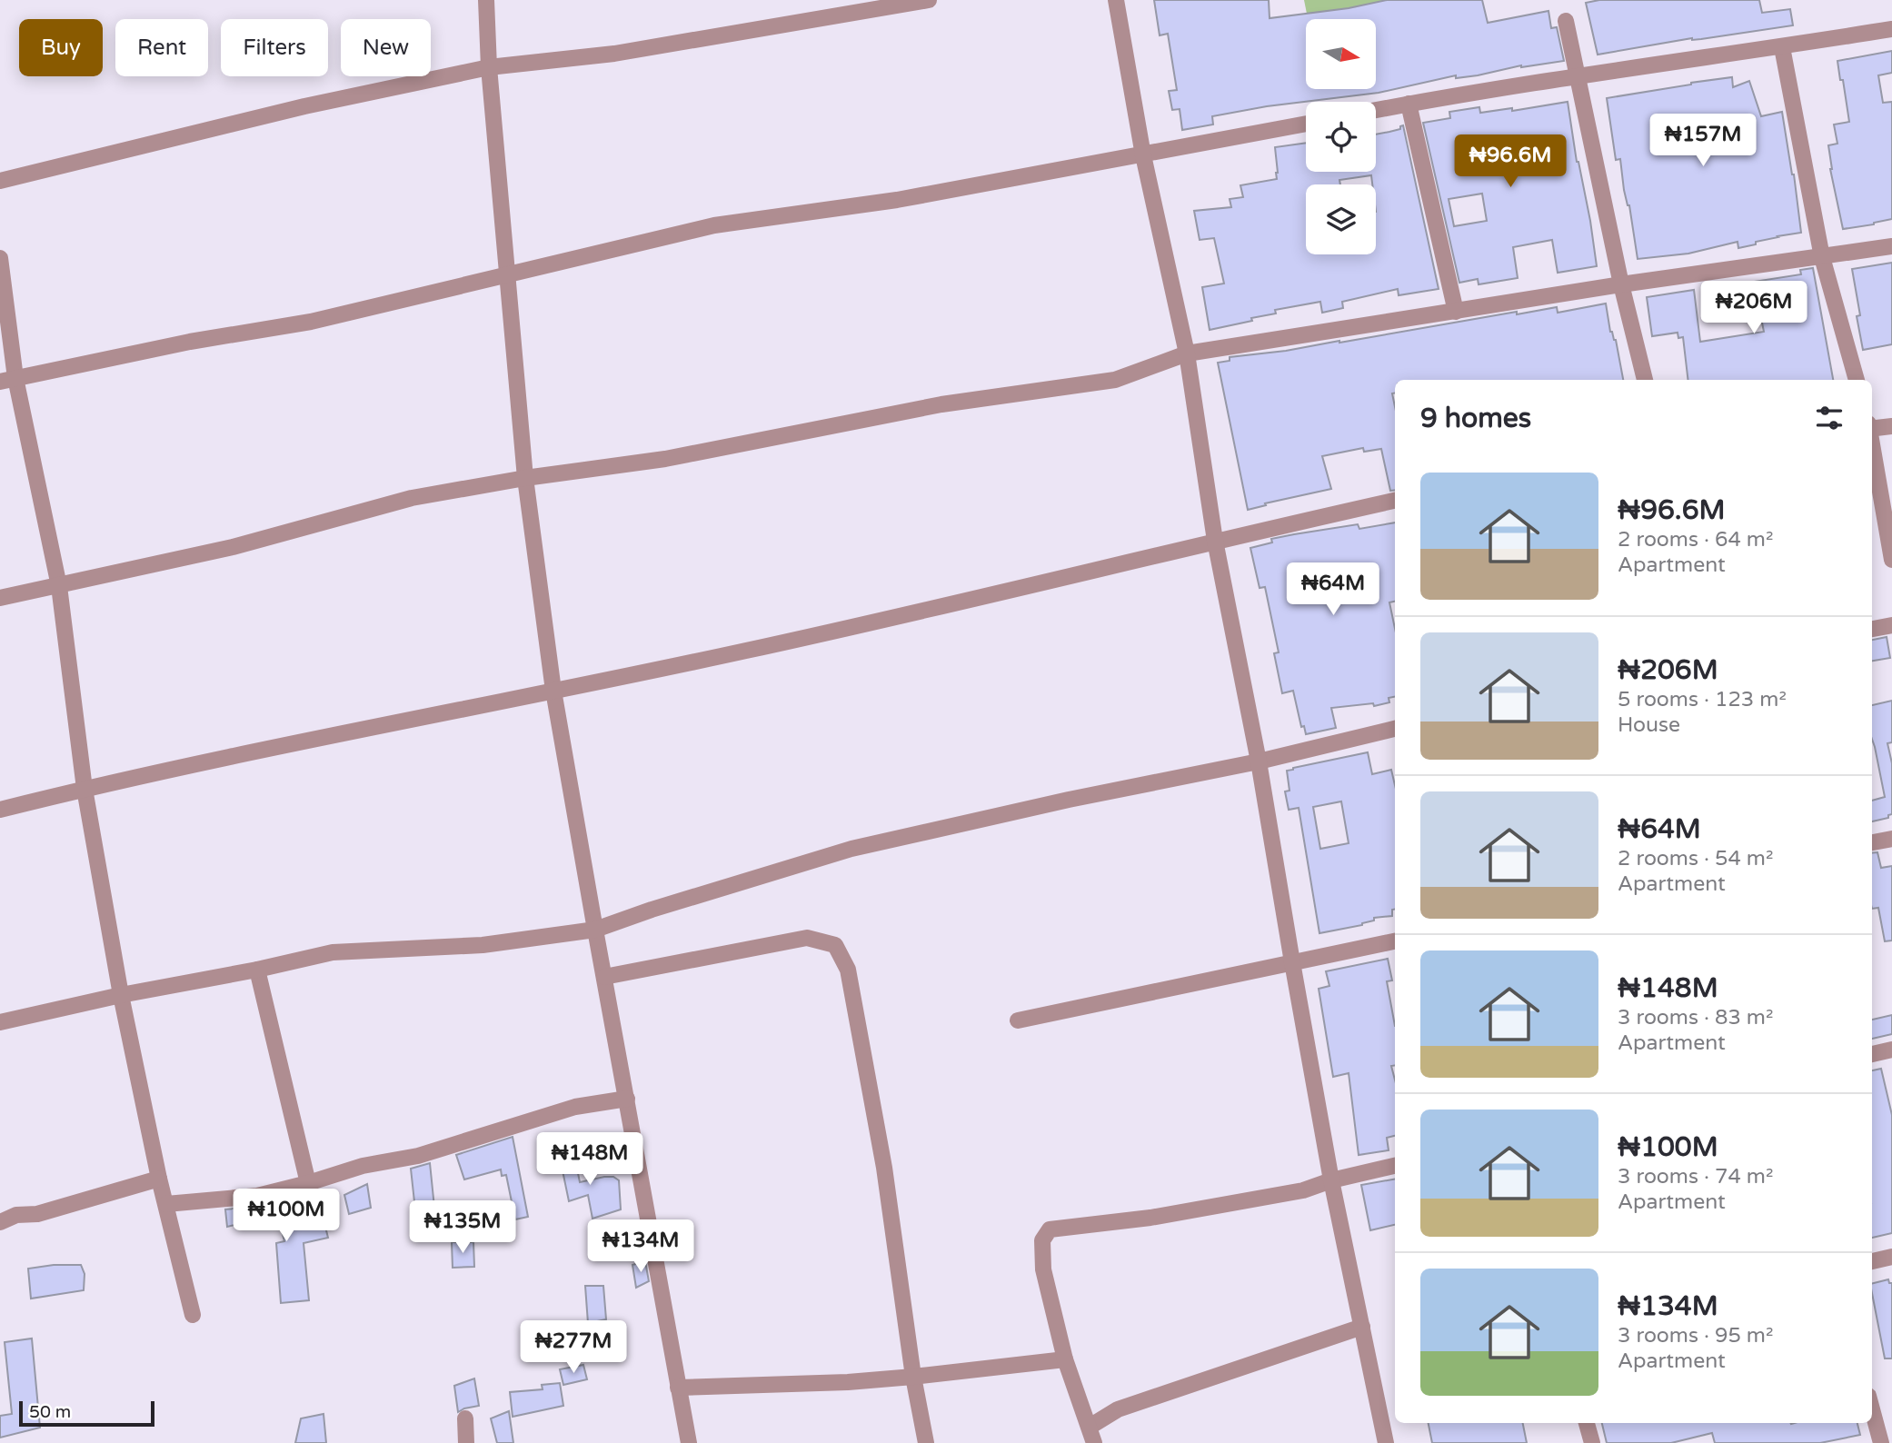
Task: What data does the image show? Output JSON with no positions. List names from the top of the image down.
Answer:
{
  "scale_bar": "50 m",
  "north": "right",
  "page": {
    "chip": [
      "Buy",
      "Rent",
      "Filters",
      "New"
    ],
    "price": [
      "₦157M",
      "₦96.6M",
      "₦206M",
      "₦64M",
      "₦148M",
      "₦100M",
      "₦135M",
      "₦134M",
      "₦277M"
    ],
    "heading": "9 homes",
    "list": [
      {
        "name": "₦96.6M",
        "note": "2 rooms · 64 m² · Apartment"
      },
      {
        "name": "₦206M",
        "note": "5 rooms · 123 m² · House"
      },
      {
        "name": "₦64M",
        "note": "2 rooms · 54 m² · Apartment"
      },
      {
        "name": "₦148M",
        "note": "3 rooms · 83 m² · Apartment"
      },
      {
        "name": "₦100M",
        "note": "3 rooms · 74 m² · Apartment"
      },
      {
        "name": "₦134M",
        "note": "3 rooms · 95 m² · Apartment"
      }
    ],
    "scale": "50 m"
  }
}
